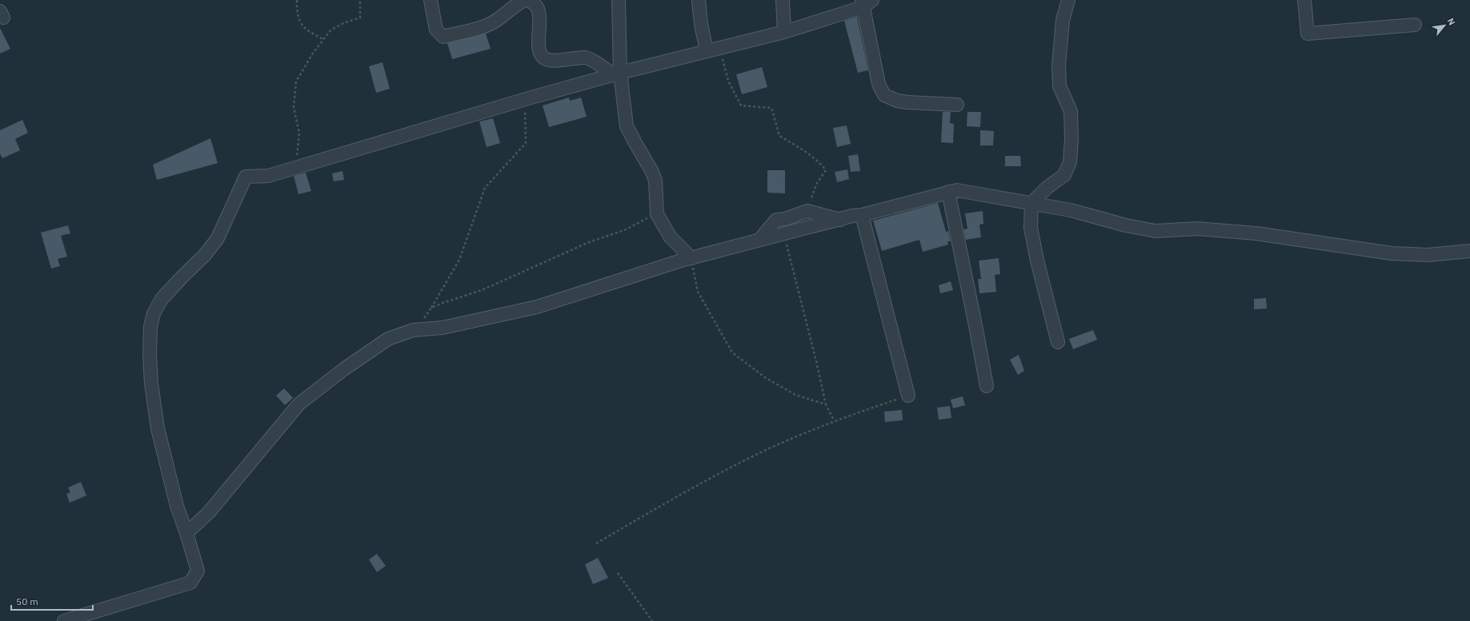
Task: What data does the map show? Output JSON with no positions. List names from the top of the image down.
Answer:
{
  "scale_bar": "50 m",
  "north": "top right"
}
